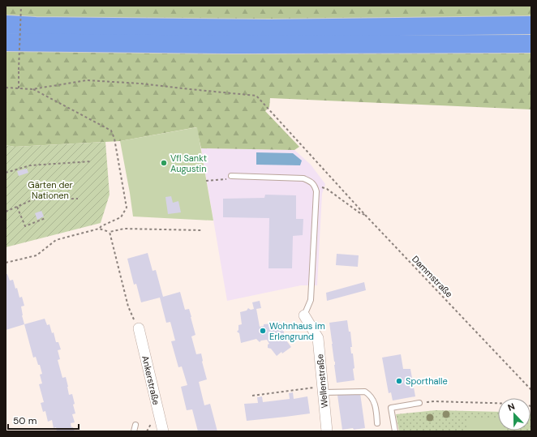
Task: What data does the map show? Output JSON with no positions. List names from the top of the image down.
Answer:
{
  "streets": {
    "street": ["Ankerstraße", "Wellenstraße"],
    "path": ["Dammstraße"]
  },
  "parks": ["Gärten der Nationen"],
  "places": ["Vfl Sankt Augustin", "Wohnhaus im Erlengrund", "Sporthalle"],
  "scale_bar": "50 m",
  "north": "top"
}
